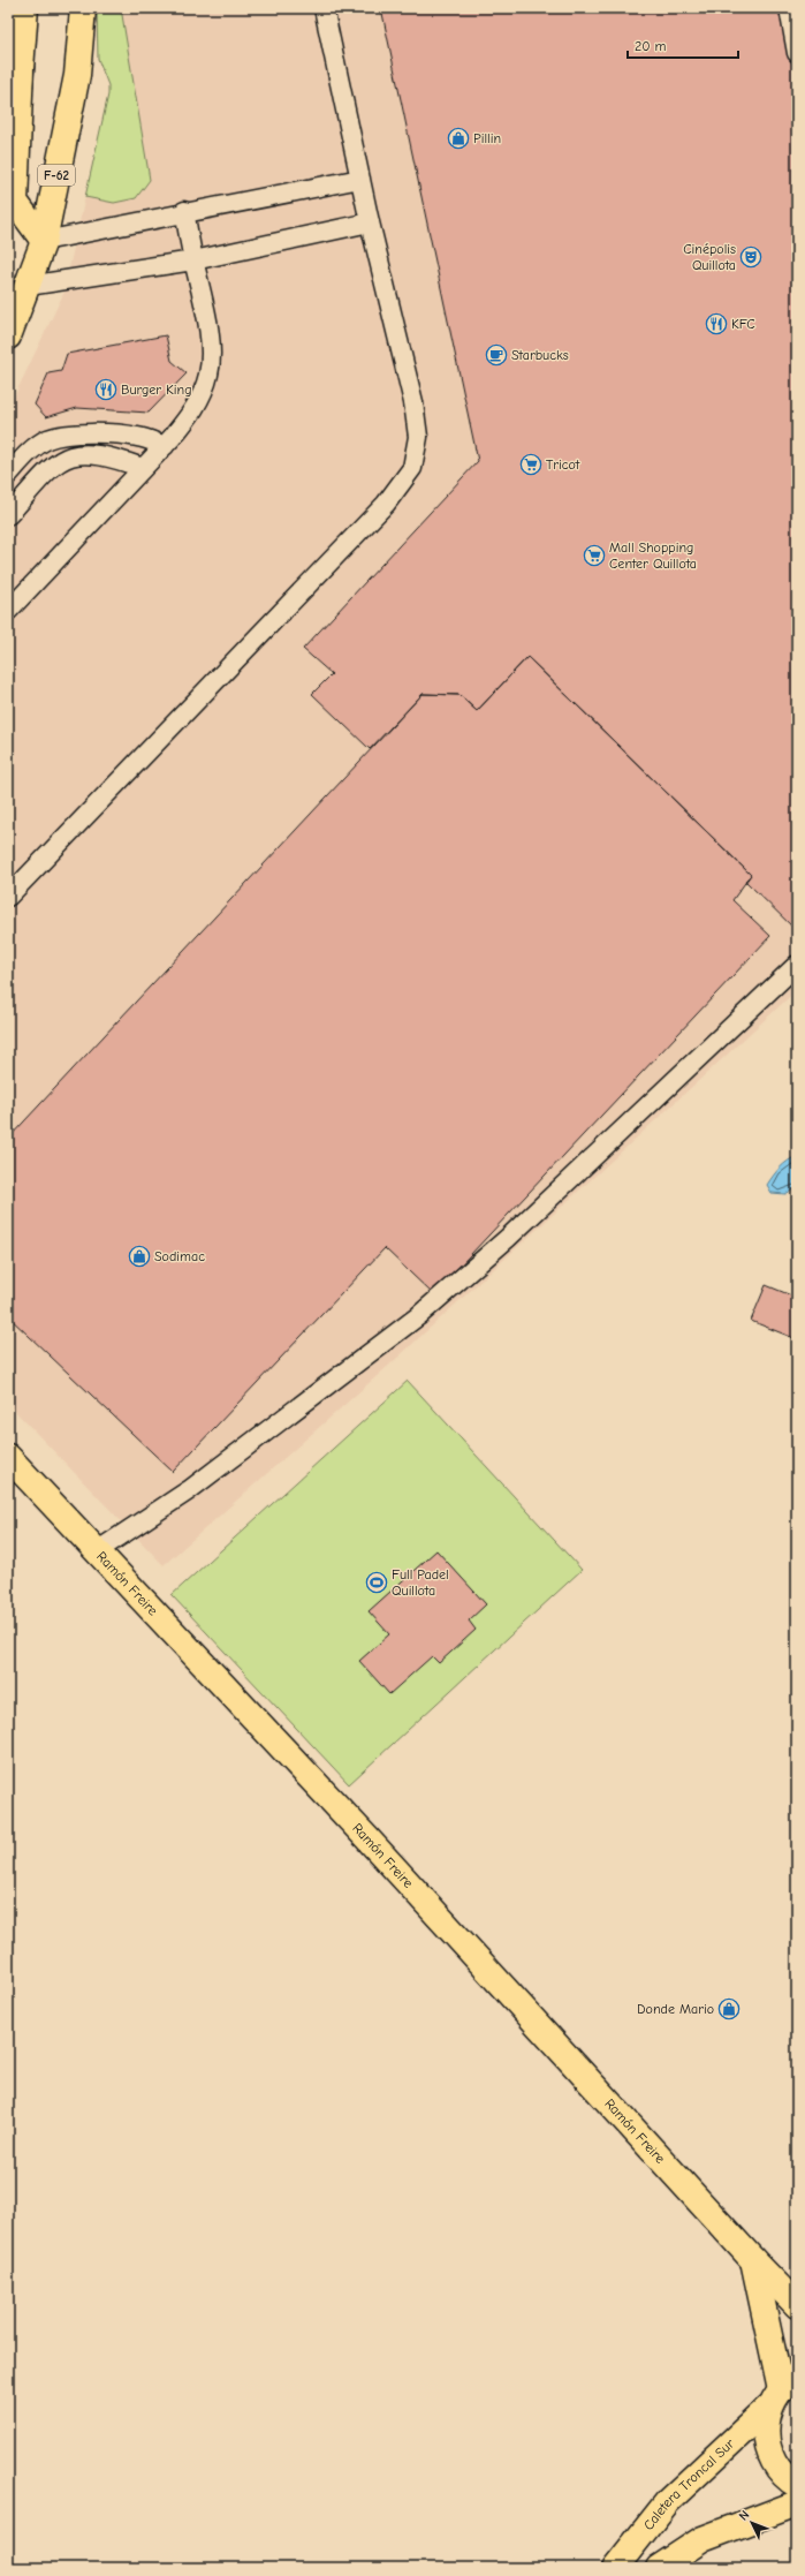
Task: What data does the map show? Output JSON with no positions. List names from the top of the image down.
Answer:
{
  "streets": {
    "main road": ["F-62", "Ramón Freire", "Caletera Troncal Sur"]
  },
  "places": {
    "shop": ["Pillin", "Sodimac", "Donde Mario"],
    "theatre": ["Cinépolis Quillota"],
    "restaurant": ["KFC", "Burger King"],
    "cafe": ["Starbucks"],
    "supermarket": ["Tricot", "Mall Shopping Center Quillota"],
    "sports": ["Full Padel Quillota"]
  },
  "scale_bar": "20 m",
  "north": "top left"
}
